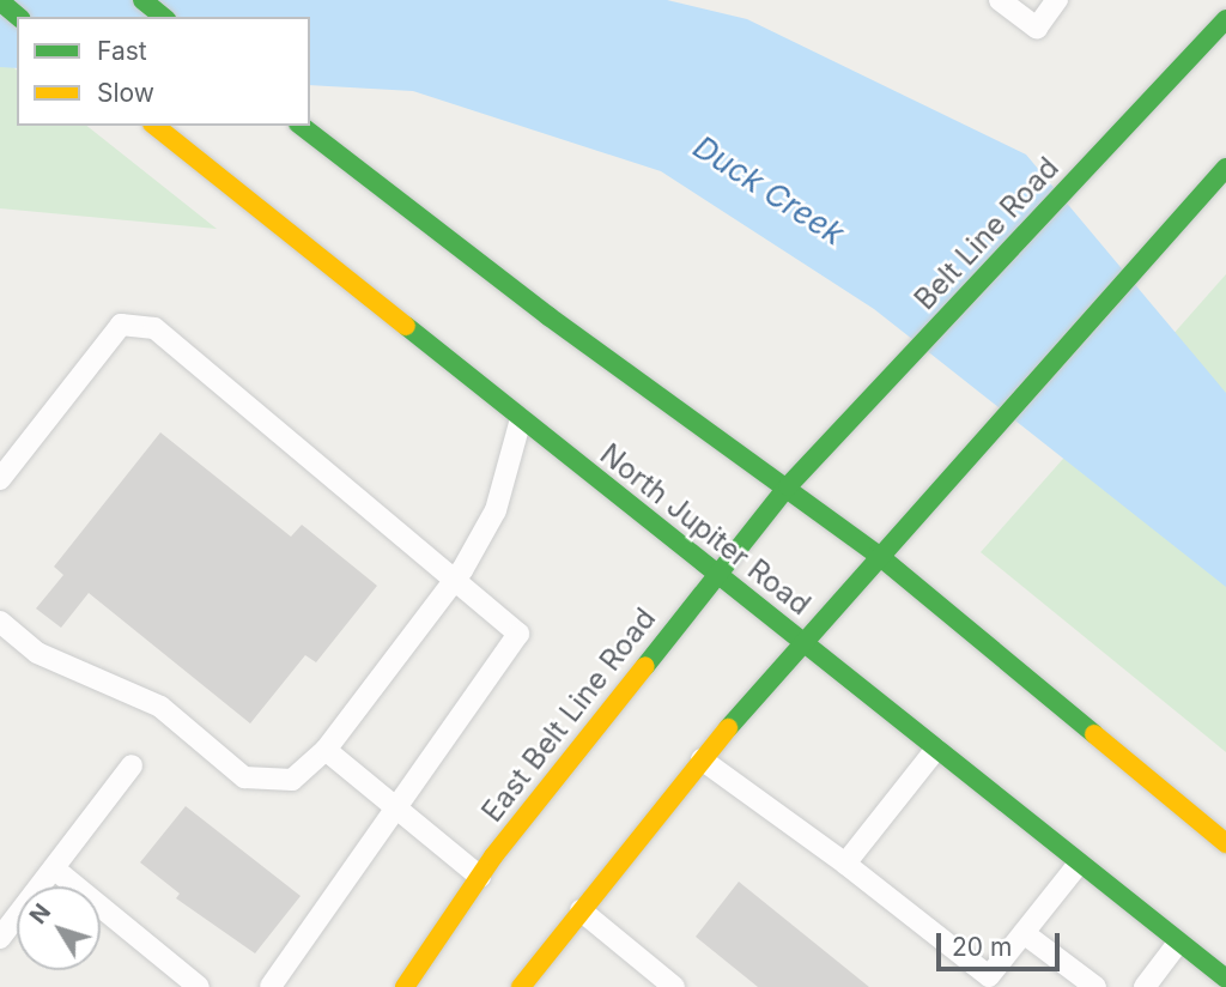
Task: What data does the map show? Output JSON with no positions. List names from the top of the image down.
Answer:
{
  "streets": {
    "main road": ["Belt Line Road", "North Jupiter Road", "East Belt Line Road"]
  },
  "crossings": [
    ["Belt Line Road", "East Belt Line Road"],
    ["North Jupiter Road", "East Belt Line Road"]
  ],
  "water": ["Duck Creek"],
  "legend": ["Fast", "Slow"],
  "scale_bar": "20 m",
  "north": "top left"
}
